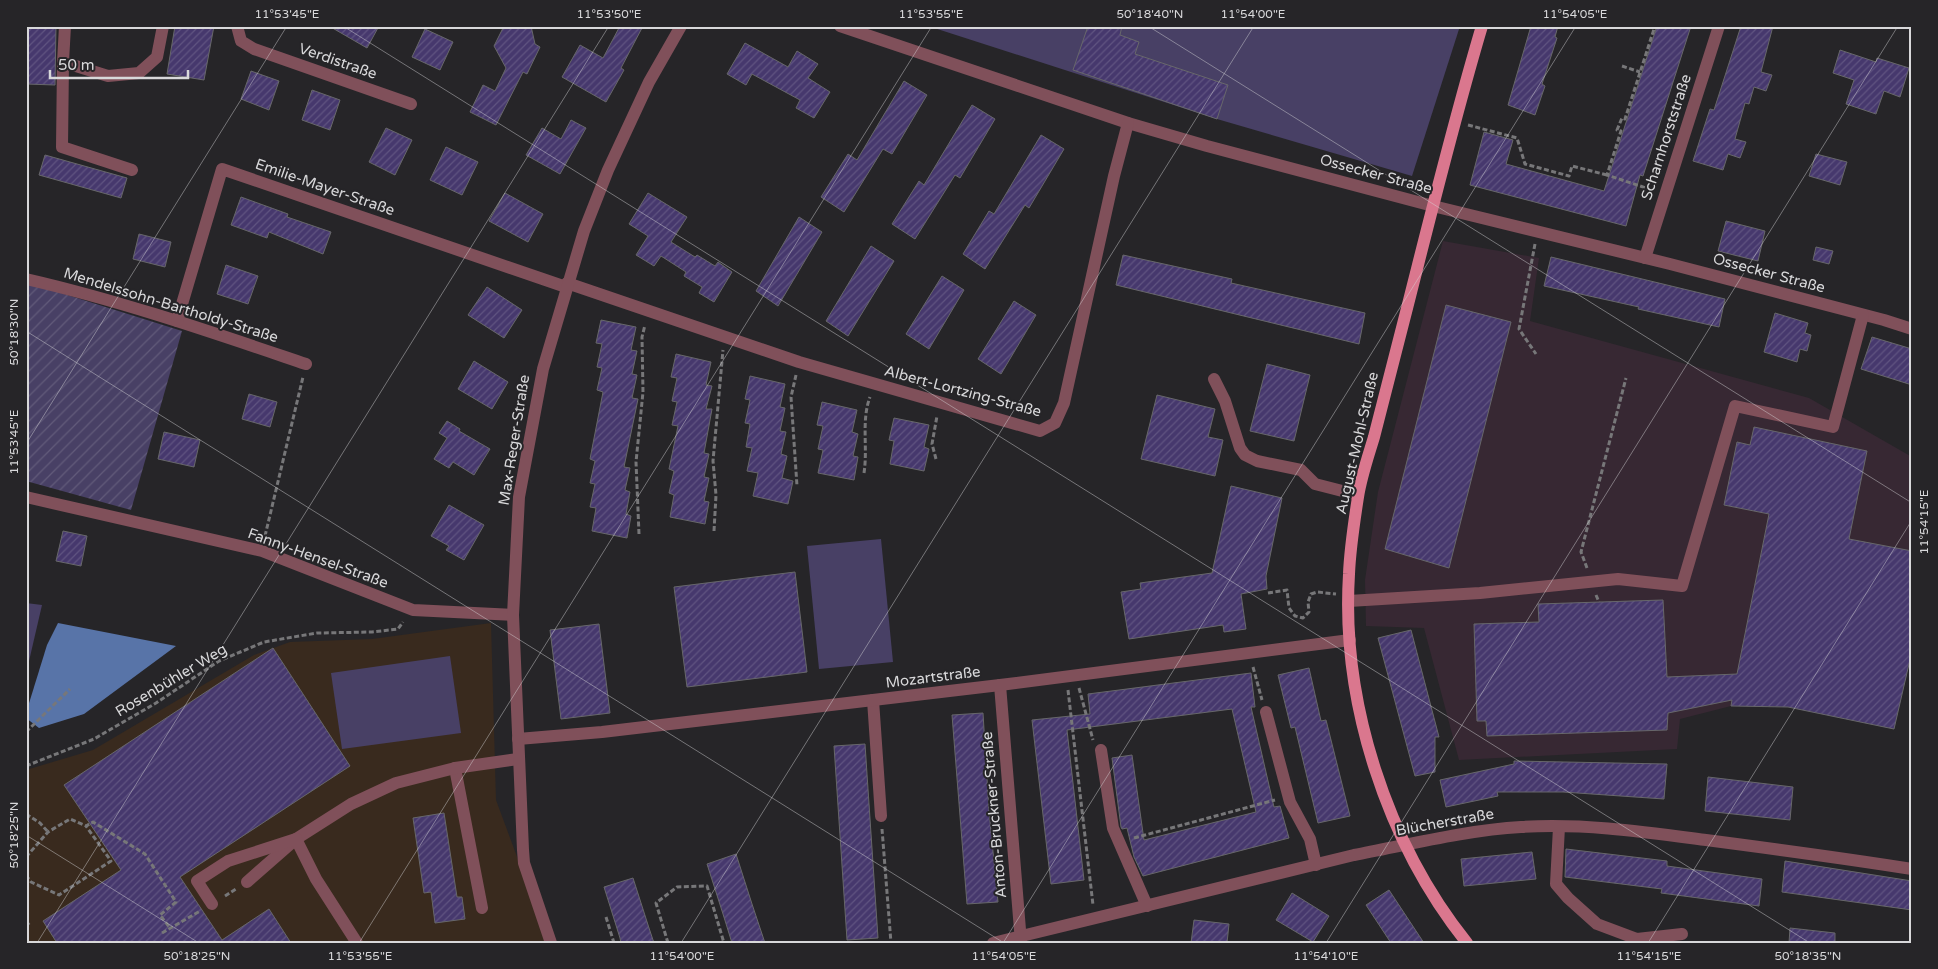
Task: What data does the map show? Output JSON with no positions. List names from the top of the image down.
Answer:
{
  "streets": {
    "main road": ["August-Mohl-Straße"],
    "street": [
      "Verdistraße",
      "Scharnhorststraße",
      "Ossecker Straße",
      "Emilie-Mayer-Straße",
      "Mendelssohn-Bartholdy-Straße",
      "Albert-Lortzing-Straße",
      "Max-Reger-Straße",
      "Fanny-Hensel-Straße",
      "Mozartstraße",
      "Anton-Bruckner-Straße",
      "Blücherstraße"
    ],
    "path": ["Rosenbühler Weg"]
  },
  "crossings": [
    ["Scharnhorststraße", "Ossecker Straße"],
    ["Ossecker Straße", "Albert-Lortzing-Straße"],
    ["Ossecker Straße", "August-Mohl-Straße"],
    ["Emilie-Mayer-Straße", "Mendelssohn-Bartholdy-Straße"],
    ["Emilie-Mayer-Straße", "Albert-Lortzing-Straße"],
    ["Emilie-Mayer-Straße", "Max-Reger-Straße"],
    ["Albert-Lortzing-Straße", "Max-Reger-Straße"],
    ["Max-Reger-Straße", "Fanny-Hensel-Straße"],
    ["Max-Reger-Straße", "Mozartstraße"],
    ["August-Mohl-Straße", "Mozartstraße"],
    ["August-Mohl-Straße", "Blücherstraße"],
    ["Fanny-Hensel-Straße", "Rosenbühler Weg"],
    ["Mozartstraße", "Anton-Bruckner-Straße"],
    ["Anton-Bruckner-Straße", "Blücherstraße"]
  ],
  "scale_bar": "50 m",
  "coordinates": [
    "11°53'45\"E",
    "11°53'50\"E",
    "11°53'55\"E",
    "50°18'40\"N",
    "11°54'00\"E",
    "11°54'05\"E",
    "50°18'30\"N",
    "11°54'15\"E",
    "50°18'25\"N",
    "11°54'10\"E",
    "50°18'35\"N"
  ]
}
